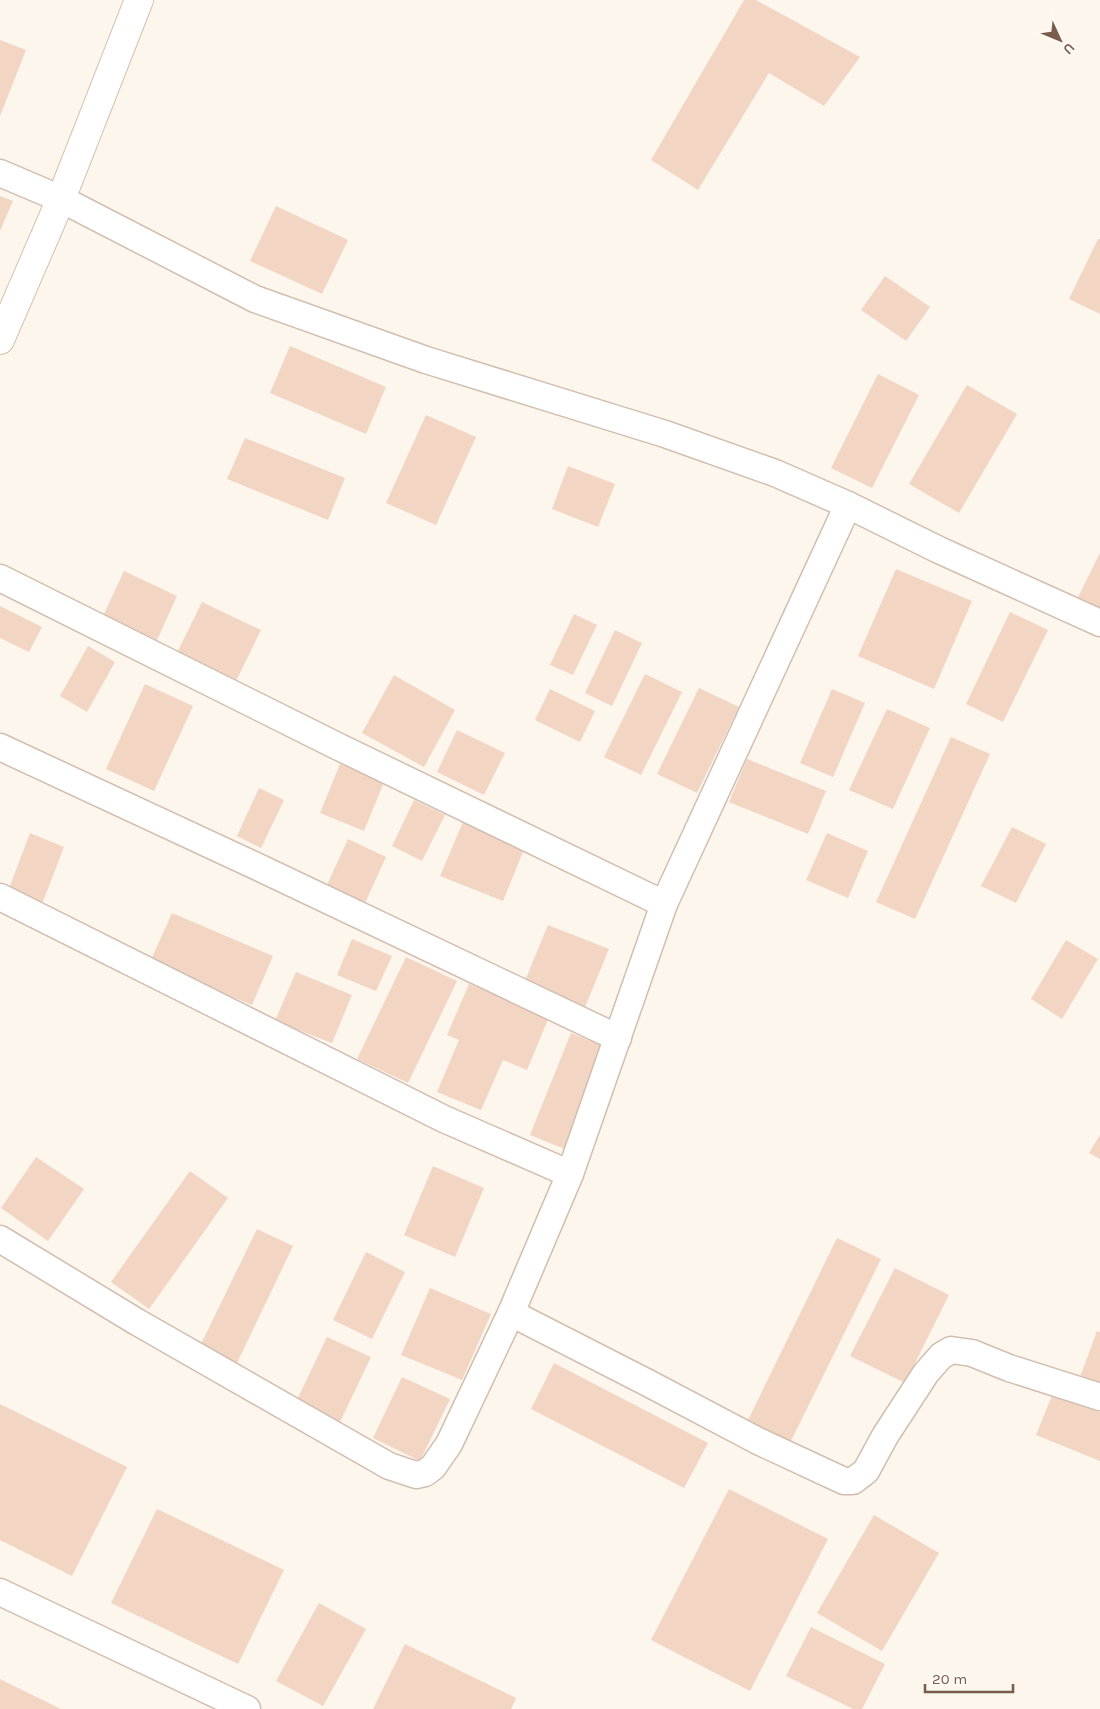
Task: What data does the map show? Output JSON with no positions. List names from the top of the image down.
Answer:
{
  "scale_bar": "20 m",
  "north": "bottom right"
}
